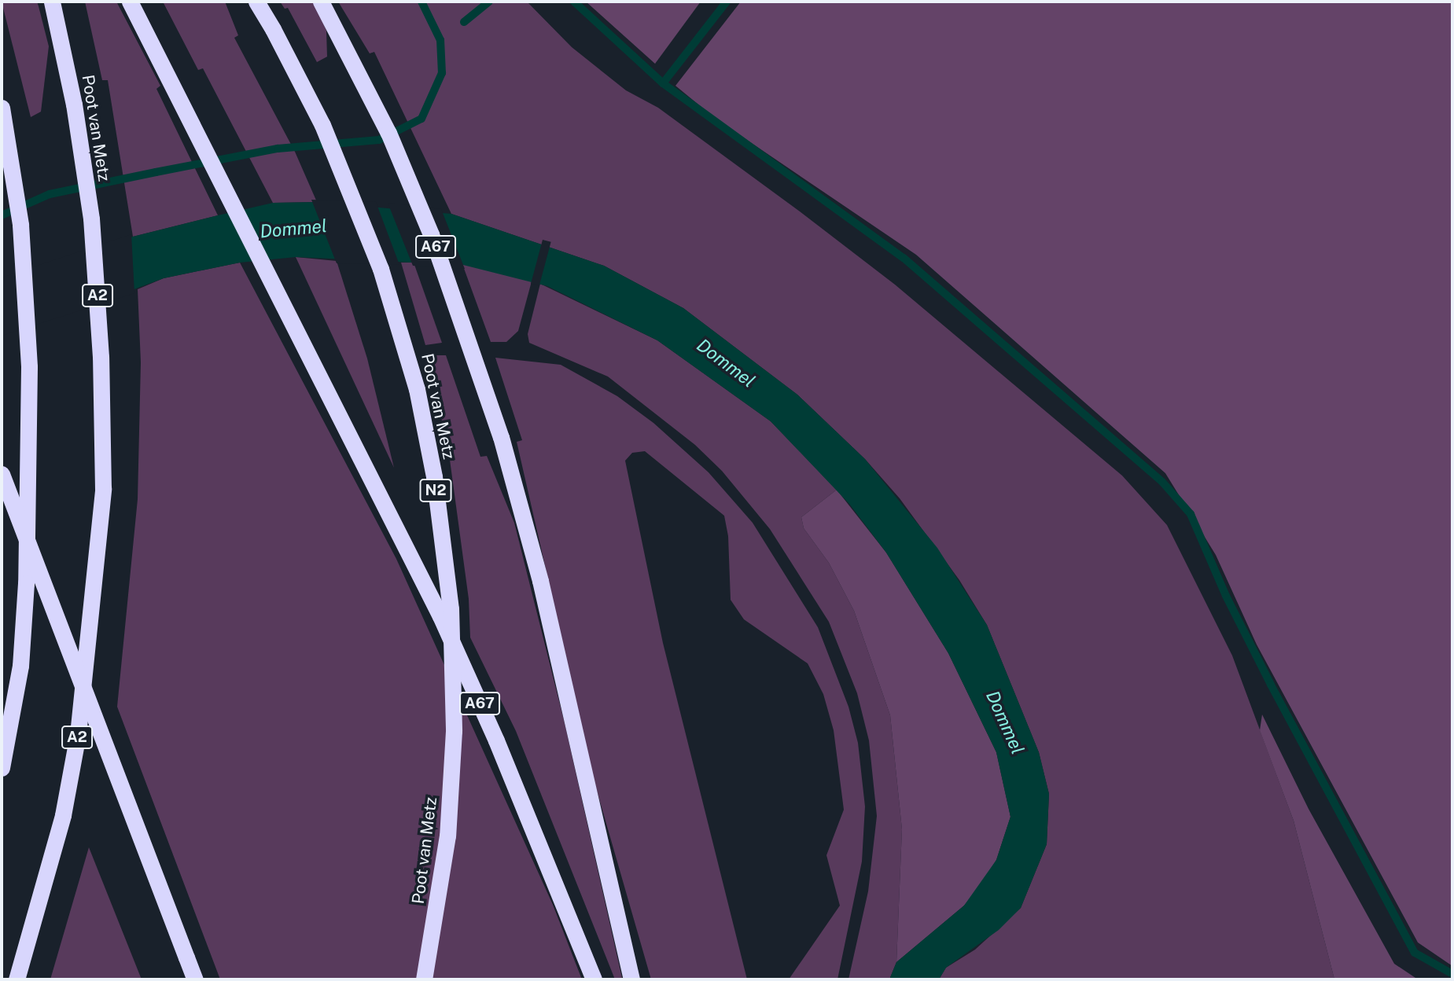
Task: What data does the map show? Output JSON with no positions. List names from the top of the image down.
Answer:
{
  "streets": {
    "highway": [
      "Poot van Metz",
      "A67",
      "A2",
      "N2"
    ]
  },
  "water": ["Dommel"]
}
